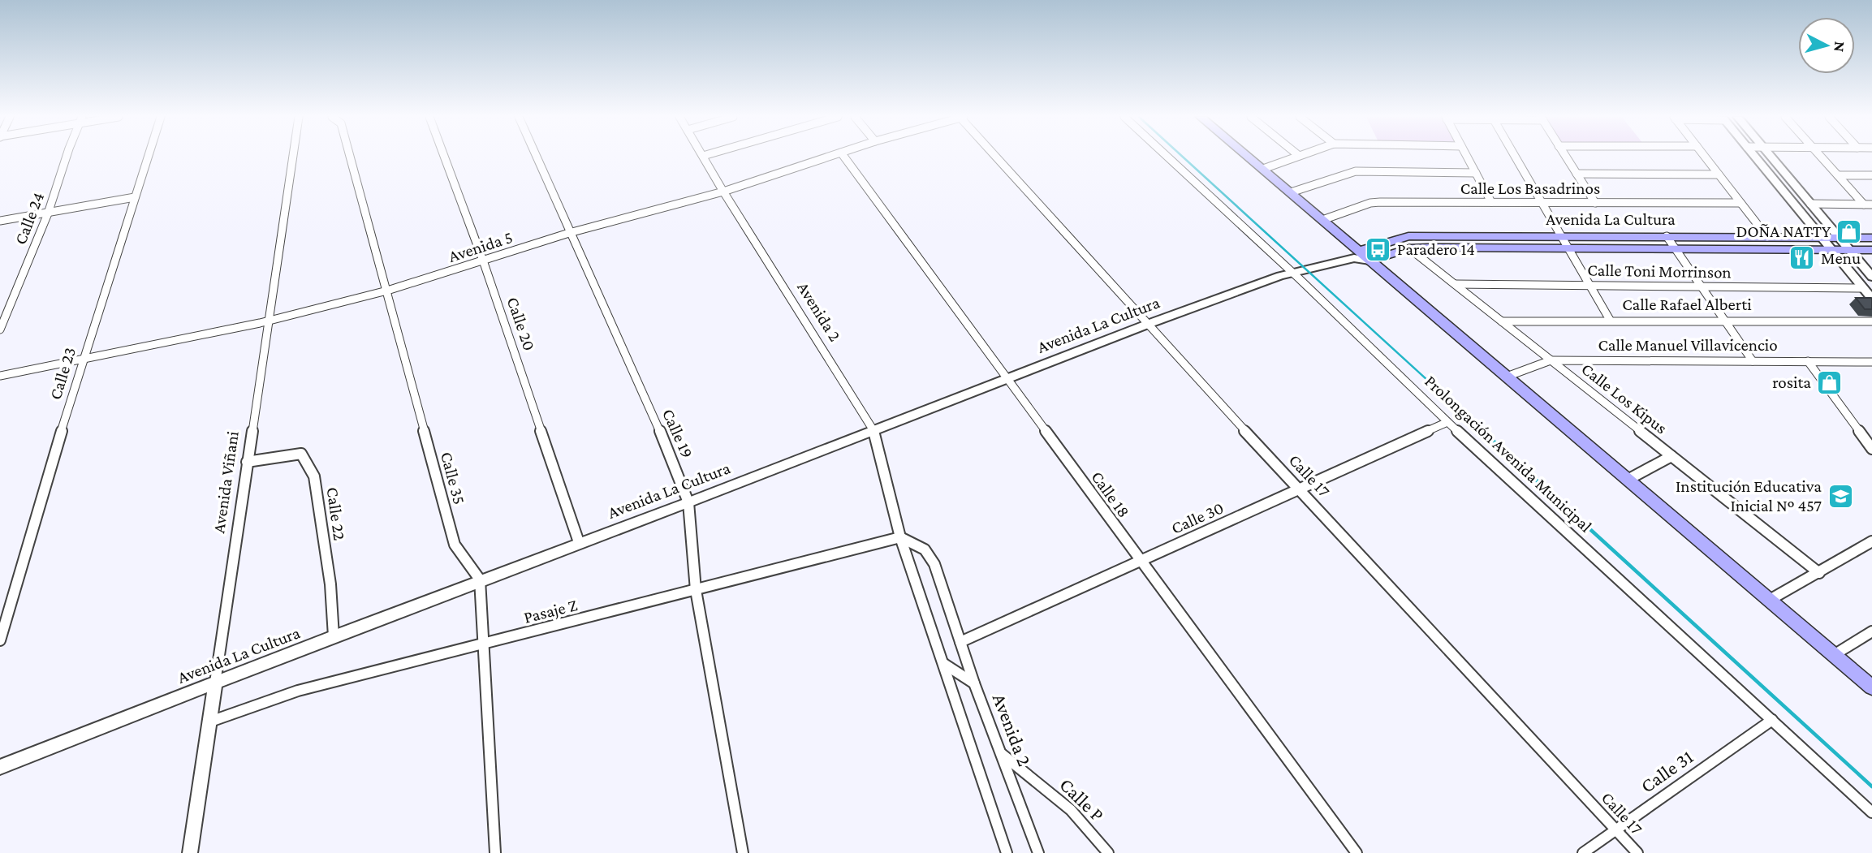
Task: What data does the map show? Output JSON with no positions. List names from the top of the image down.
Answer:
{
  "streets": {
    "main road": ["Avenida La Cultura"],
    "street": [
      "Calle Los Basadrinos",
      "Calle 24",
      "Avenida 5",
      "Calle Toni Morrinson",
      "Calle Rafael Alberti",
      "Avenida 2",
      "Calle 20",
      "Calle Manuel Villavicencio",
      "Calle 23",
      "Calle Los Kipus",
      "Calle 19",
      "Prolongación Avenida Municipal",
      "Calle 17",
      "Calle 35",
      "Avenida Viñani",
      "Calle 18",
      "Calle 22",
      "Calle 30",
      "Pasaje Z",
      "Calle 31",
      "Calle P"
    ]
  },
  "crossings": [
    ["Avenida La Cultura", "Avenida 2"],
    ["Avenida La Cultura", "Calle 20"],
    ["Avenida La Cultura", "Calle Los Kipus"],
    ["Avenida La Cultura", "Calle 19"],
    ["Avenida La Cultura", "Prolongación Avenida Municipal"],
    ["Avenida La Cultura", "Calle 17"],
    ["Avenida La Cultura", "Calle 35"],
    ["Avenida La Cultura", "Avenida Viñani"],
    ["Avenida La Cultura", "Calle 18"],
    ["Avenida La Cultura", "Calle 22"],
    ["Avenida 5", "Avenida 2"],
    ["Avenida 5", "Calle 20"],
    ["Avenida 5", "Calle 23"],
    ["Avenida 5", "Calle 19"],
    ["Avenida 5", "Calle 35"],
    ["Avenida 5", "Avenida Viñani"],
    ["Calle Toni Morrinson", "Calle Los Kipus"],
    ["Calle Rafael Alberti", "Calle Los Kipus"],
    ["Avenida 2", "Calle 30"],
    ["Avenida 2", "Pasaje Z"],
    ["Avenida 2", "Calle P"],
    ["Calle Manuel Villavicencio", "Calle Los Kipus"],
    ["Calle 19", "Pasaje Z"],
    ["Prolongación Avenida Municipal", "Calle 30"],
    ["Prolongación Avenida Municipal", "Calle 31"],
    ["Calle 17", "Calle 30"],
    ["Calle 17", "Calle 31"],
    ["Avenida Viñani", "Calle 22"],
    ["Avenida Viñani", "Pasaje Z"],
    ["Calle 18", "Calle 30"]
  ],
  "places": {
    "shop": ["DOÑA NATTY", "rosita"],
    "bus stop": ["Paradero 14"],
    "restaurant": ["Menu"],
    "school or university": ["Institución Educativa Inicial Nº 457"]
  },
  "north": "right"
}
